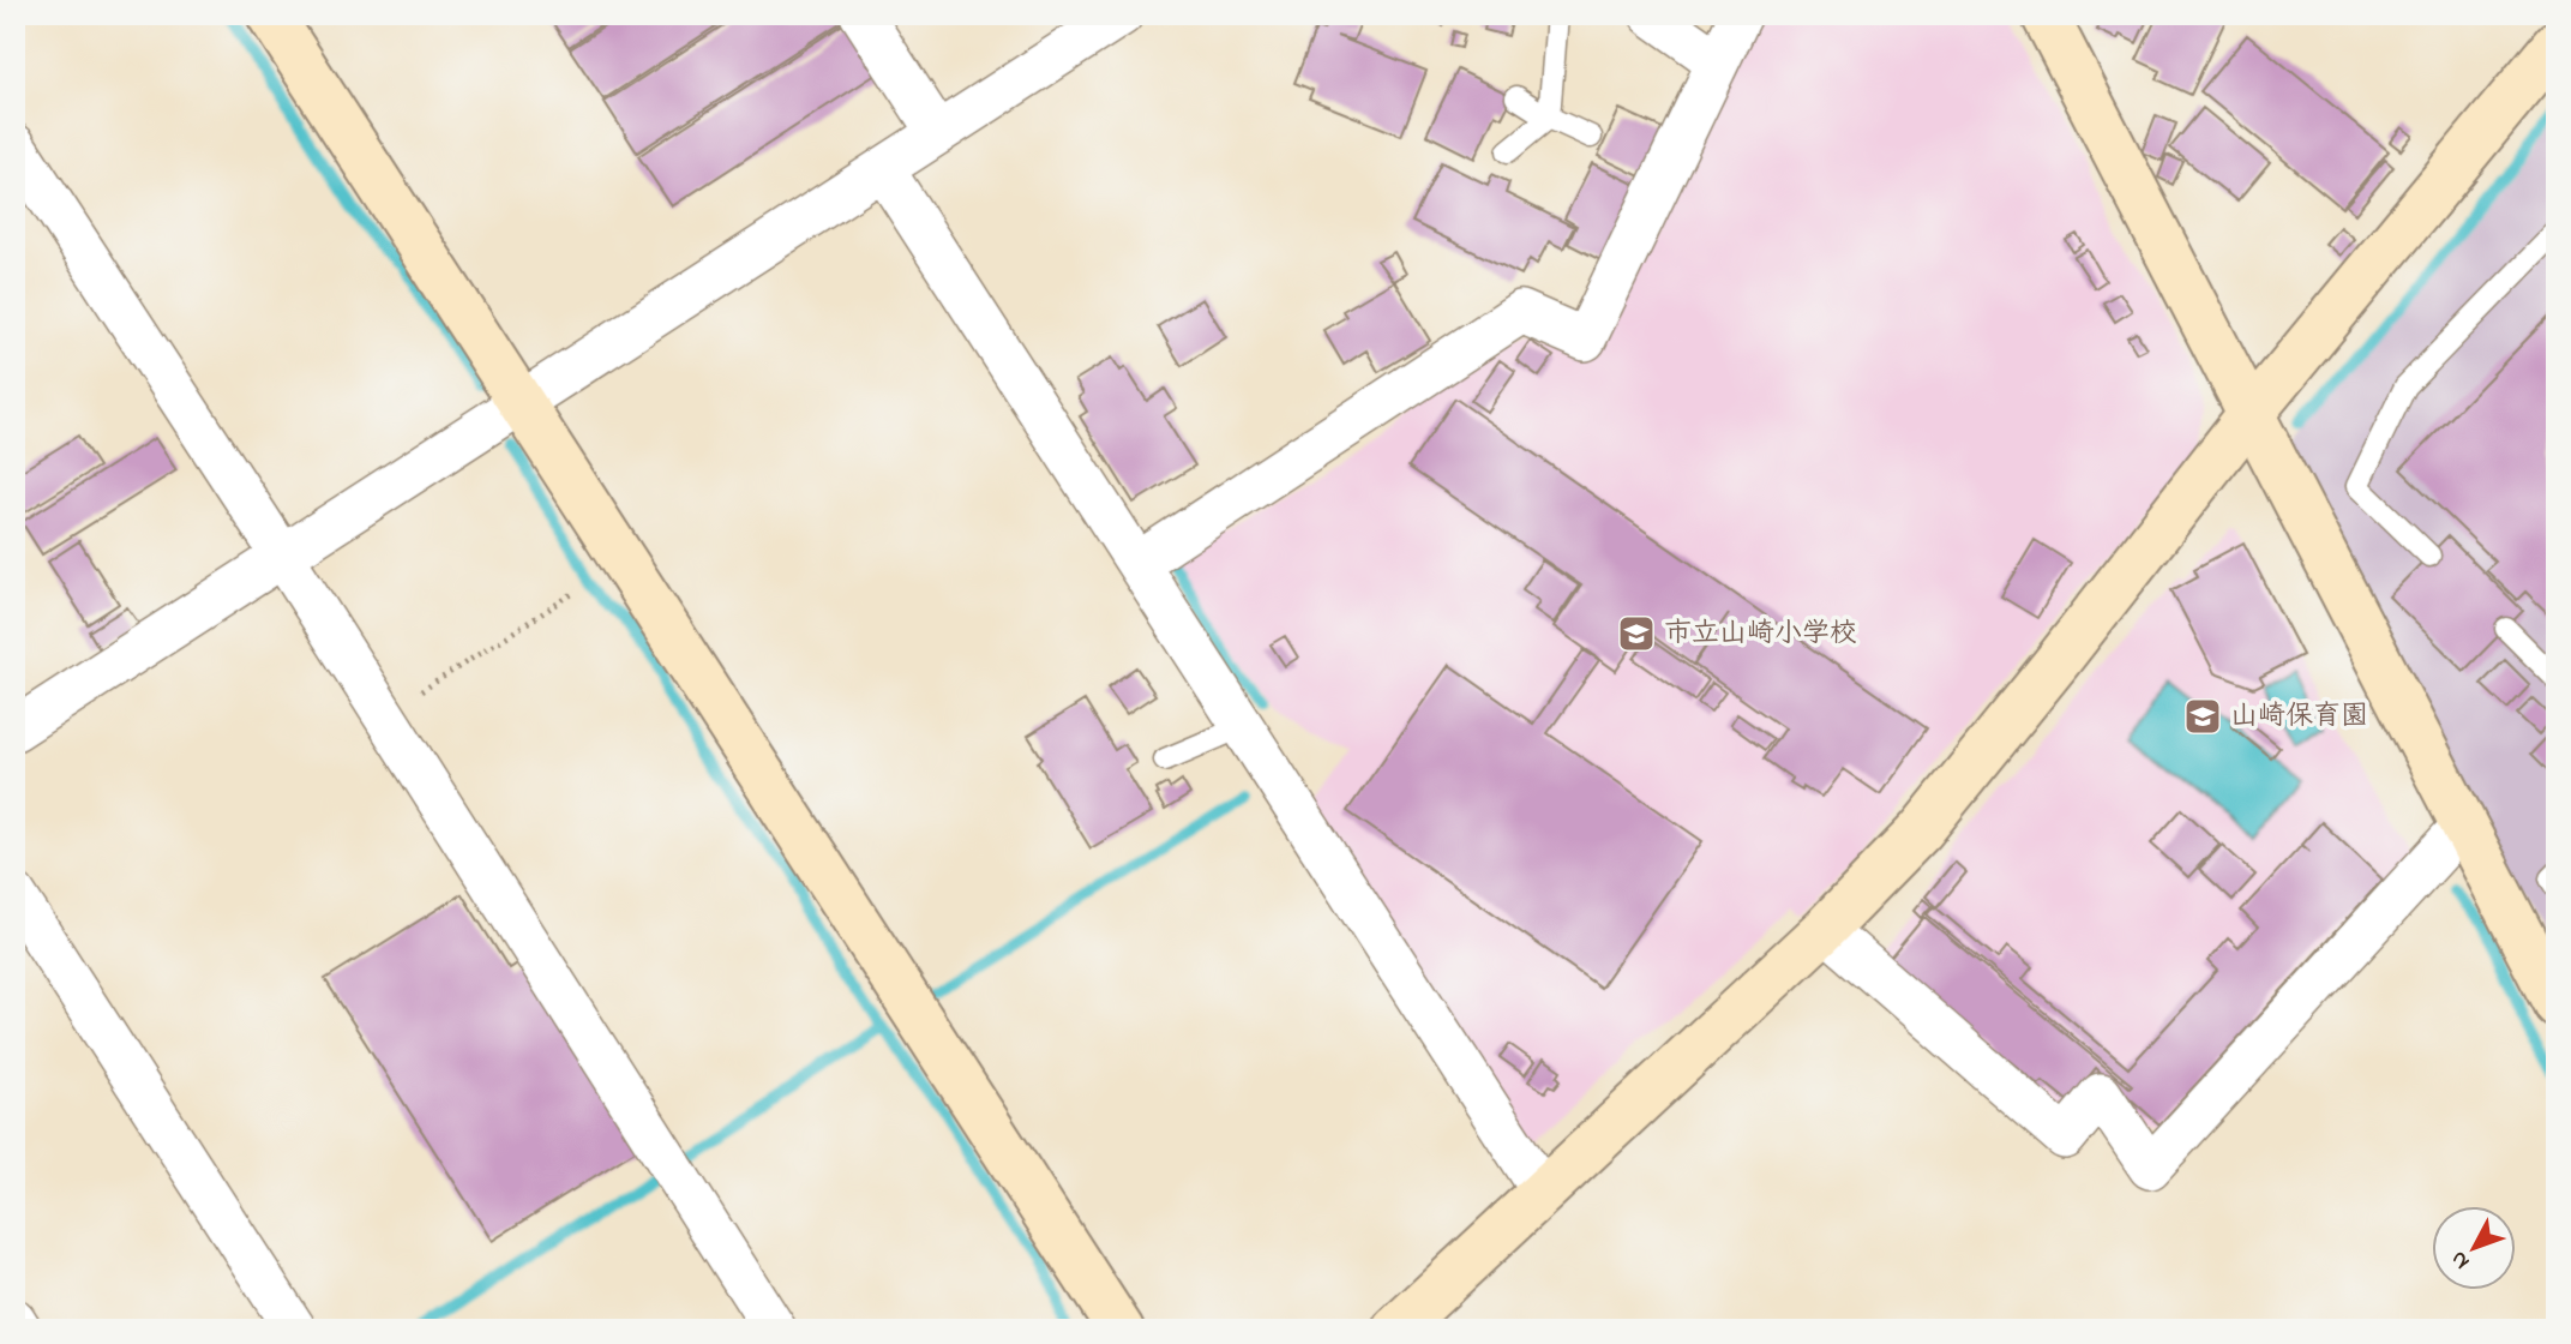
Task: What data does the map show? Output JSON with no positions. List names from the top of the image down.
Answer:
{
  "places": {
    "school or university": ["市立山崎小学校", "山崎保育園"]
  },
  "north": "bottom left"
}
